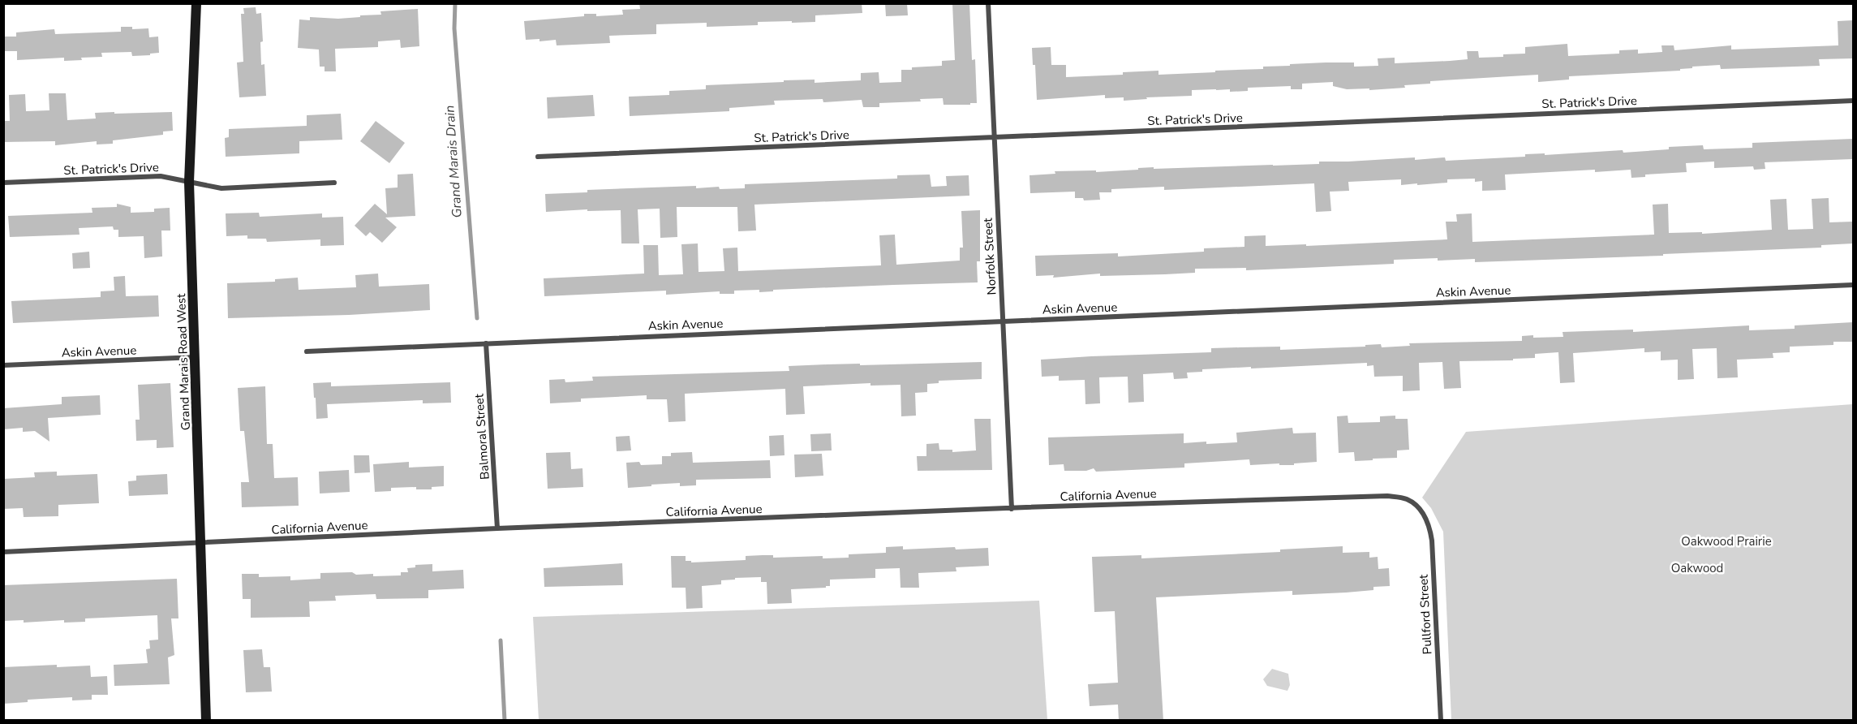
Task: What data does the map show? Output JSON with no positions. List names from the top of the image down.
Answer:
{
  "streets": {
    "street": [
      "St. Patrick's Drive",
      "Norfolk Street",
      "Askin Avenue",
      "Grand Marais Road West",
      "Balmoral Street",
      "California Avenue",
      "Pullford Street"
    ]
  },
  "crossings": [
    ["St. Patrick's Drive", "Norfolk Street"],
    ["St. Patrick's Drive", "Grand Marais Road West"],
    ["Norfolk Street", "Askin Avenue"],
    ["Norfolk Street", "California Avenue"],
    ["Askin Avenue", "Grand Marais Road West"],
    ["Askin Avenue", "Balmoral Street"],
    ["Grand Marais Road West", "California Avenue"],
    ["Balmoral Street", "California Avenue"],
    ["California Avenue", "Pullford Street"]
  ],
  "water": ["Grand Marais Drain"],
  "parks": ["Oakwood Prairie", "Oakwood"]
}
